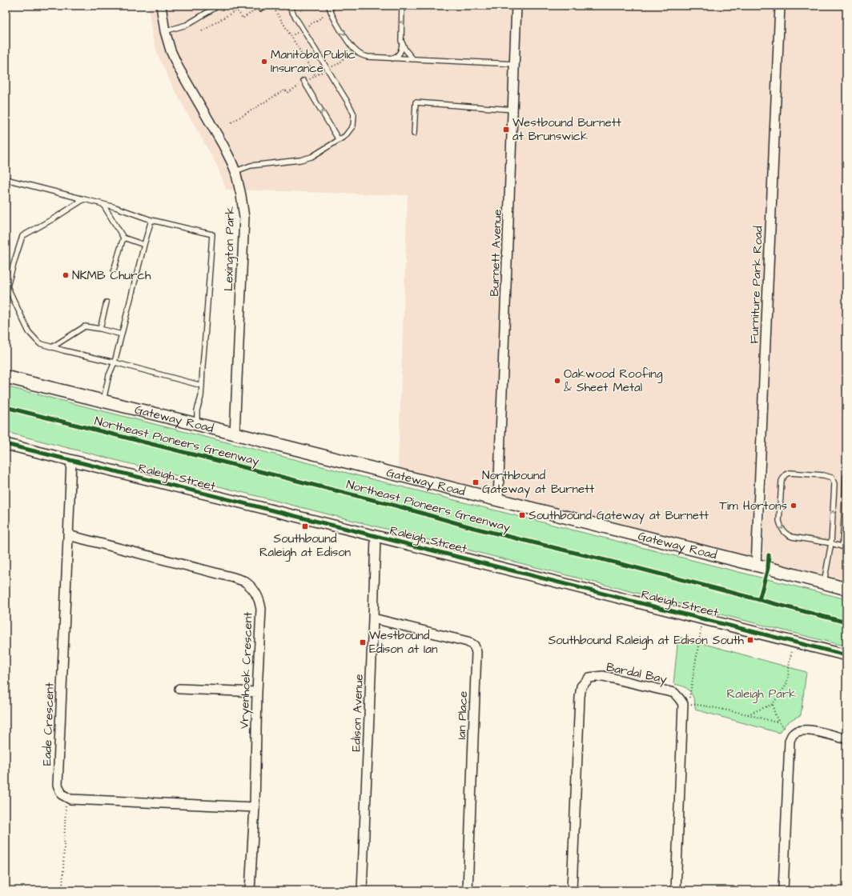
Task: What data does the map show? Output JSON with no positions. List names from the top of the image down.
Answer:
{
  "streets": {
    "main road": ["Gateway Road"],
    "street": [
      "Lexington Park",
      "Burnett Avenue",
      "Furniture Park Road",
      "Raleigh Street",
      "Vryenhoek Crescent",
      "Bardal Bay",
      "Edison Avenue",
      "Ian Place",
      "Eade Crescent"
    ],
    "cycle path": ["Northeast Pioneers Greenway"]
  },
  "crossings": [
    ["Lexington Park", "Gateway Road"],
    ["Burnett Avenue", "Gateway Road"],
    ["Furniture Park Road", "Gateway Road"],
    ["Raleigh Street", "Edison Avenue"],
    ["Raleigh Street", "Eade Crescent"],
    ["Vryenhoek Crescent", "Eade Crescent"],
    ["Edison Avenue", "Ian Place"]
  ],
  "parks": ["Raleigh Park"],
  "places": {
    "other": [
      "Manitoba Public Insurance",
      "NKMB Church",
      "Oakwood Roofing & Sheet Metal",
      "Tim Hortons"
    ],
    "transit": [
      "Westbound Burnett at Brunswick",
      "Northbound Gateway at Burnett",
      "Southbound Gateway at Burnett",
      "Southbound Raleigh at Edison",
      "Southbound Raleigh at Edison South",
      "Westbound Edison at Ian"
    ]
  }
}
